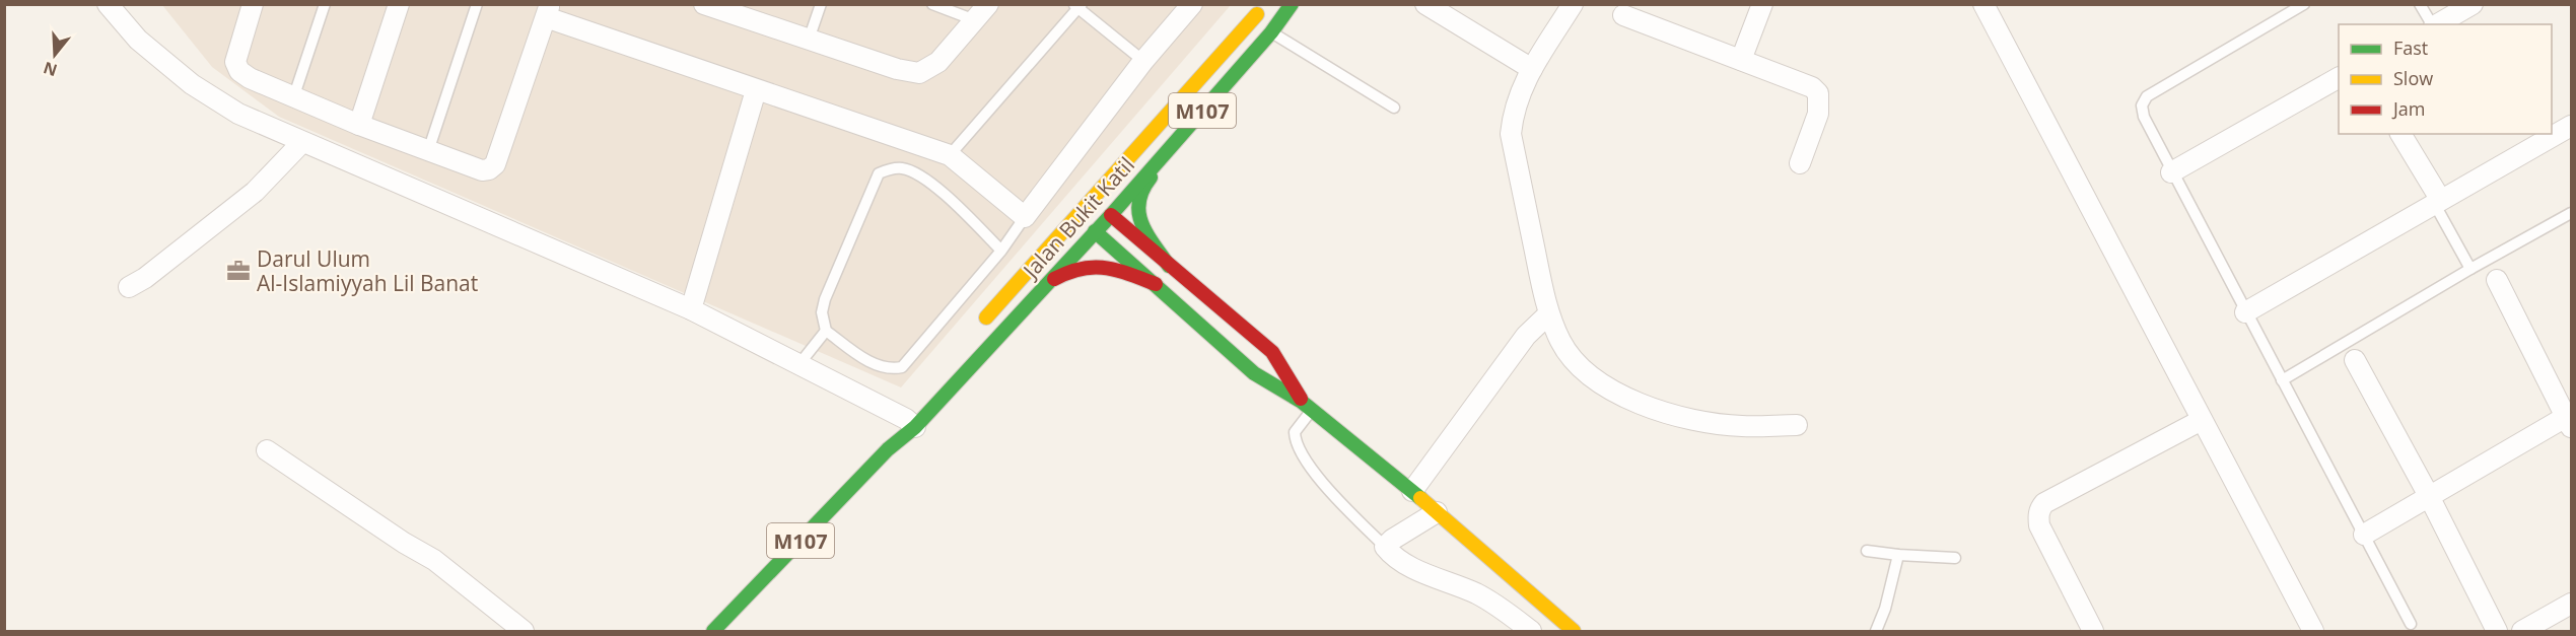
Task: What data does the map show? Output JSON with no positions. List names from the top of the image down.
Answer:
{
  "streets": {
    "main road": ["M107", "Jalan Bukit Katil"]
  },
  "places": {
    "office": ["Darul Ulum Al-Islamiyyah Lil Banat"]
  },
  "legend": ["Fast", "Slow", "Jam"],
  "north": "bottom"
}
